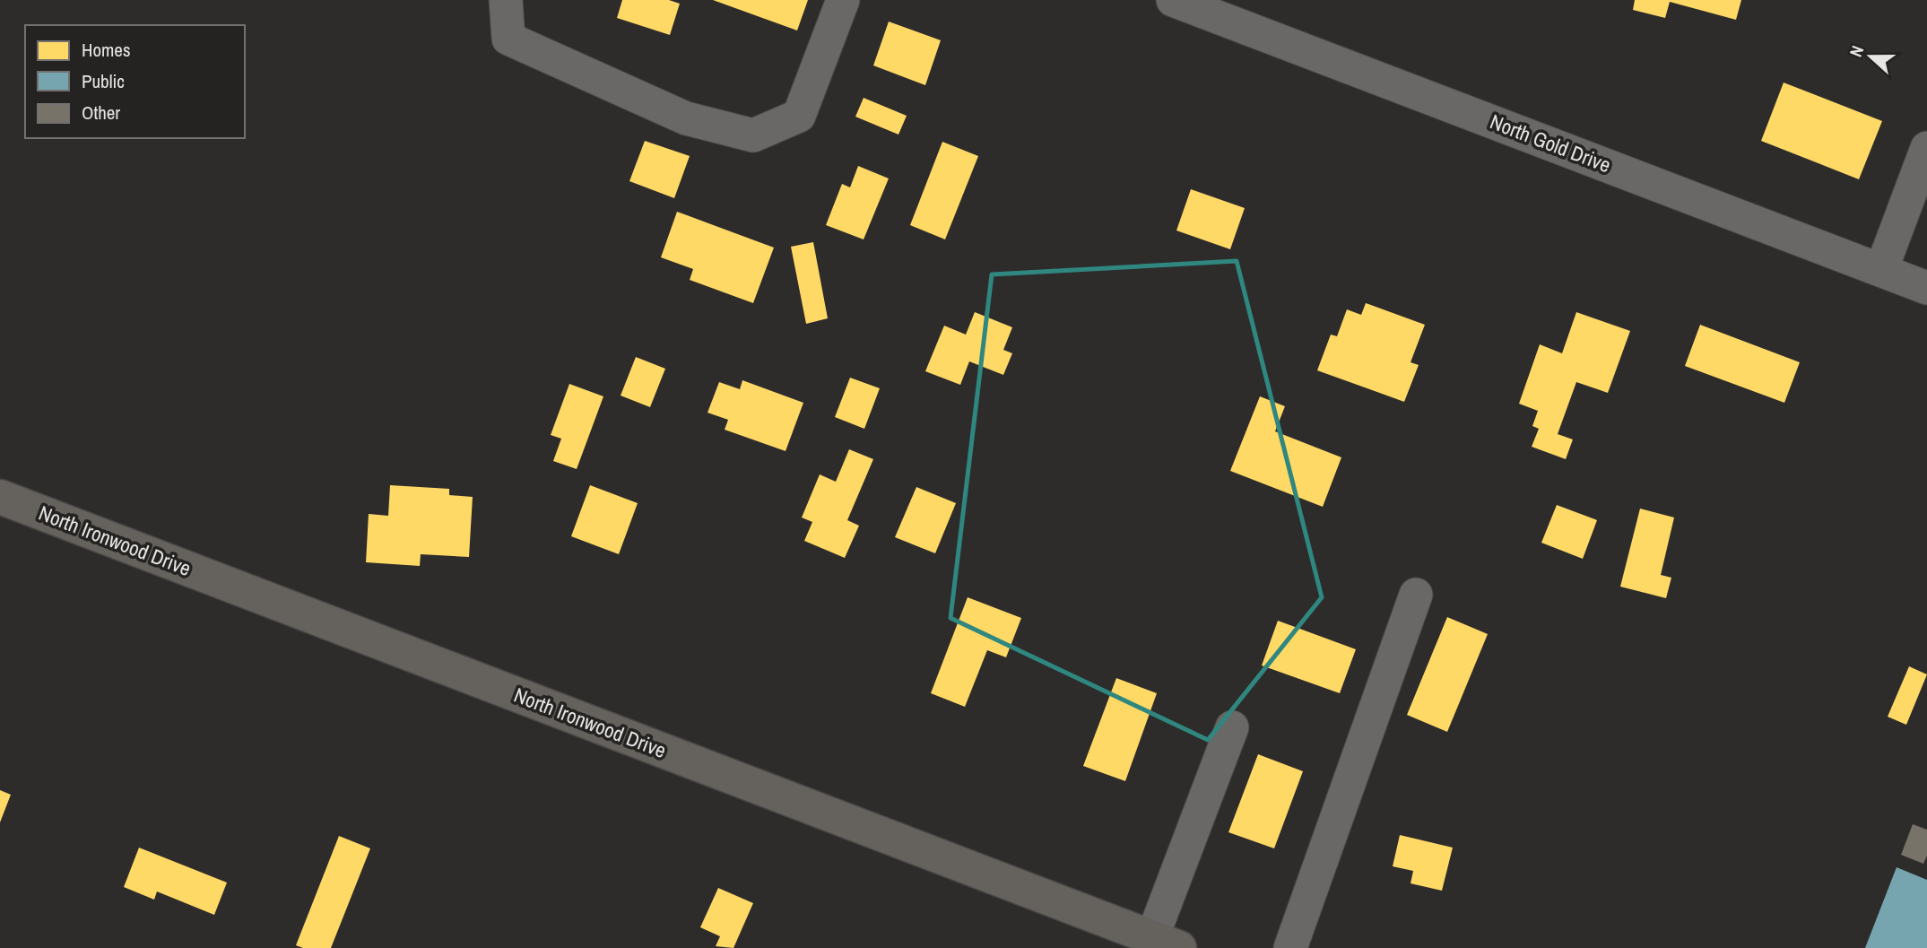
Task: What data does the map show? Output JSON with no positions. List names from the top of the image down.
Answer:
{
  "streets": {
    "main road": ["North Ironwood Drive"],
    "street": ["North Gold Drive"]
  },
  "legend": ["Homes", "Public", "Other"],
  "north": "left"
}
